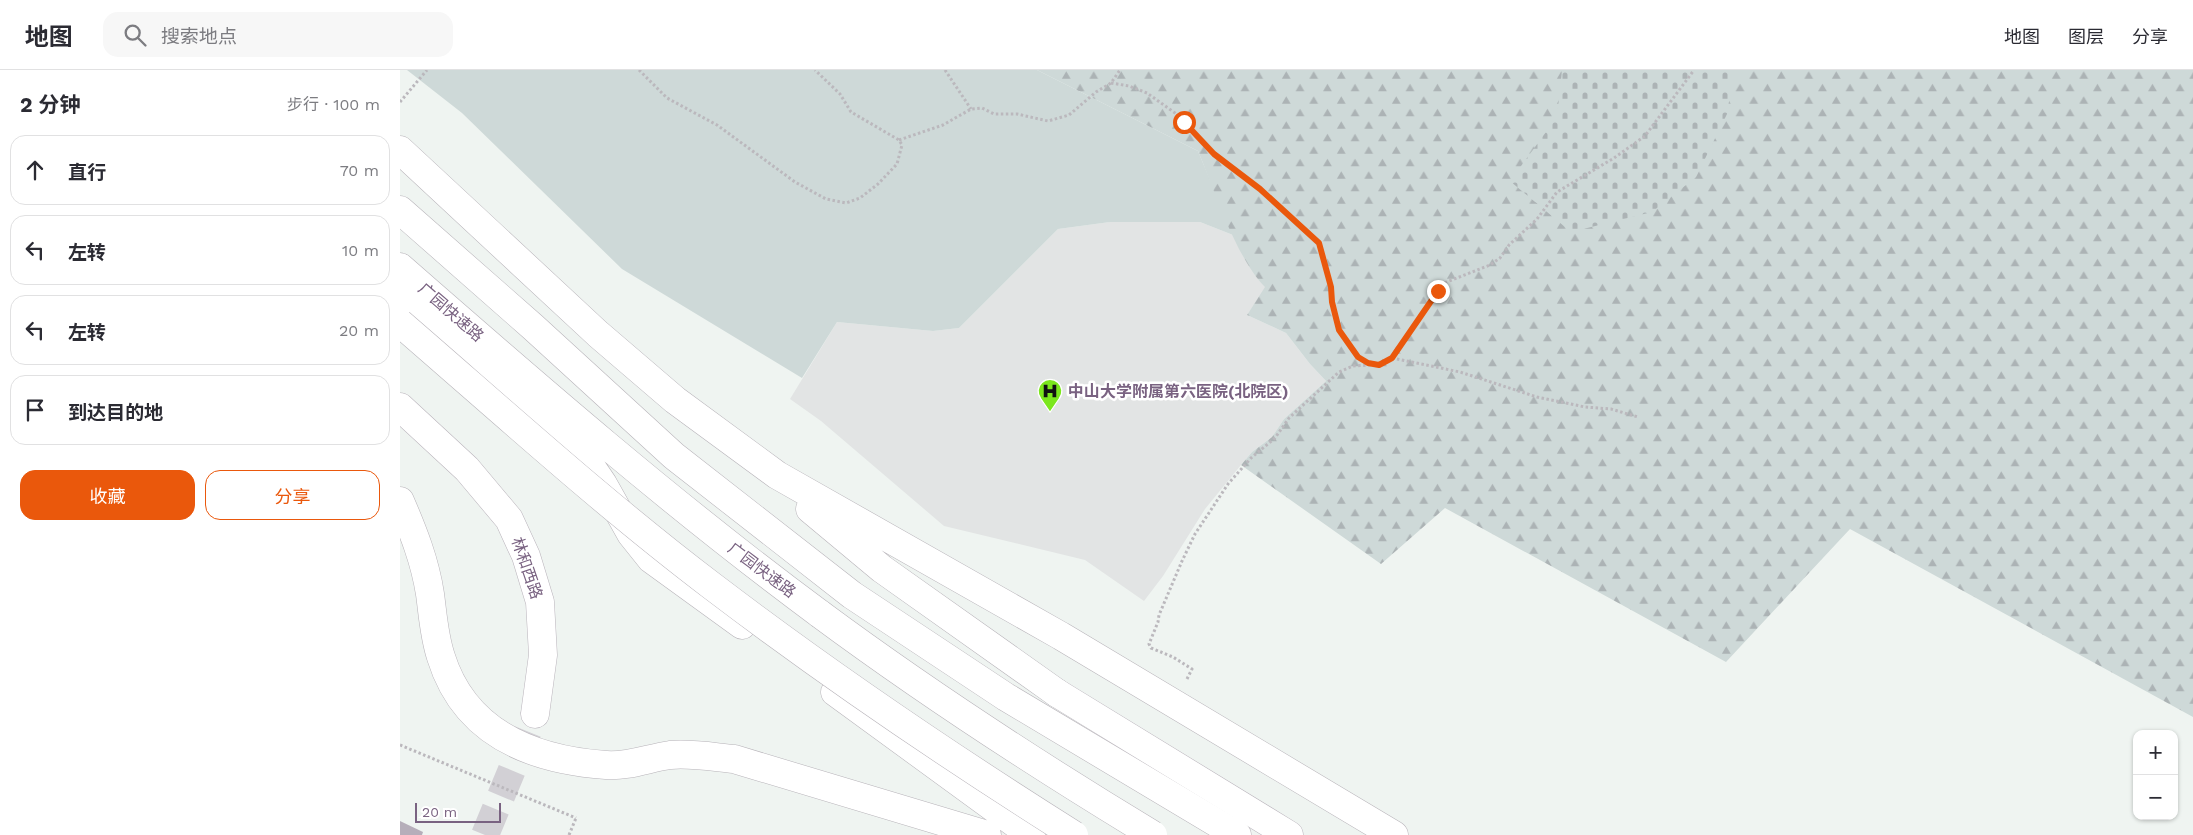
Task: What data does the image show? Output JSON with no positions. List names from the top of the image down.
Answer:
{
  "streets": {
    "main road": ["广园快速路", "林和西路"]
  },
  "places": {
    "hospital": ["中山大学附属第六医院(北院区)"]
  },
  "scale_bar": "20 m",
  "page": {
    "header": "地图",
    "search": "搜索地点",
    "nav": ["地图", "图层", "分享"],
    "heading": ["2 分钟", "步行 · 100 m"],
    "list": [
      ["直行", "70 m"],
      ["左转", "10 m"],
      ["左转", "20 m"],
      "到达目的地"
    ],
    "buttons": ["收藏", "分享"],
    "map_buttons": ["+", "−"],
    "scale": "20 m"
  }
}
